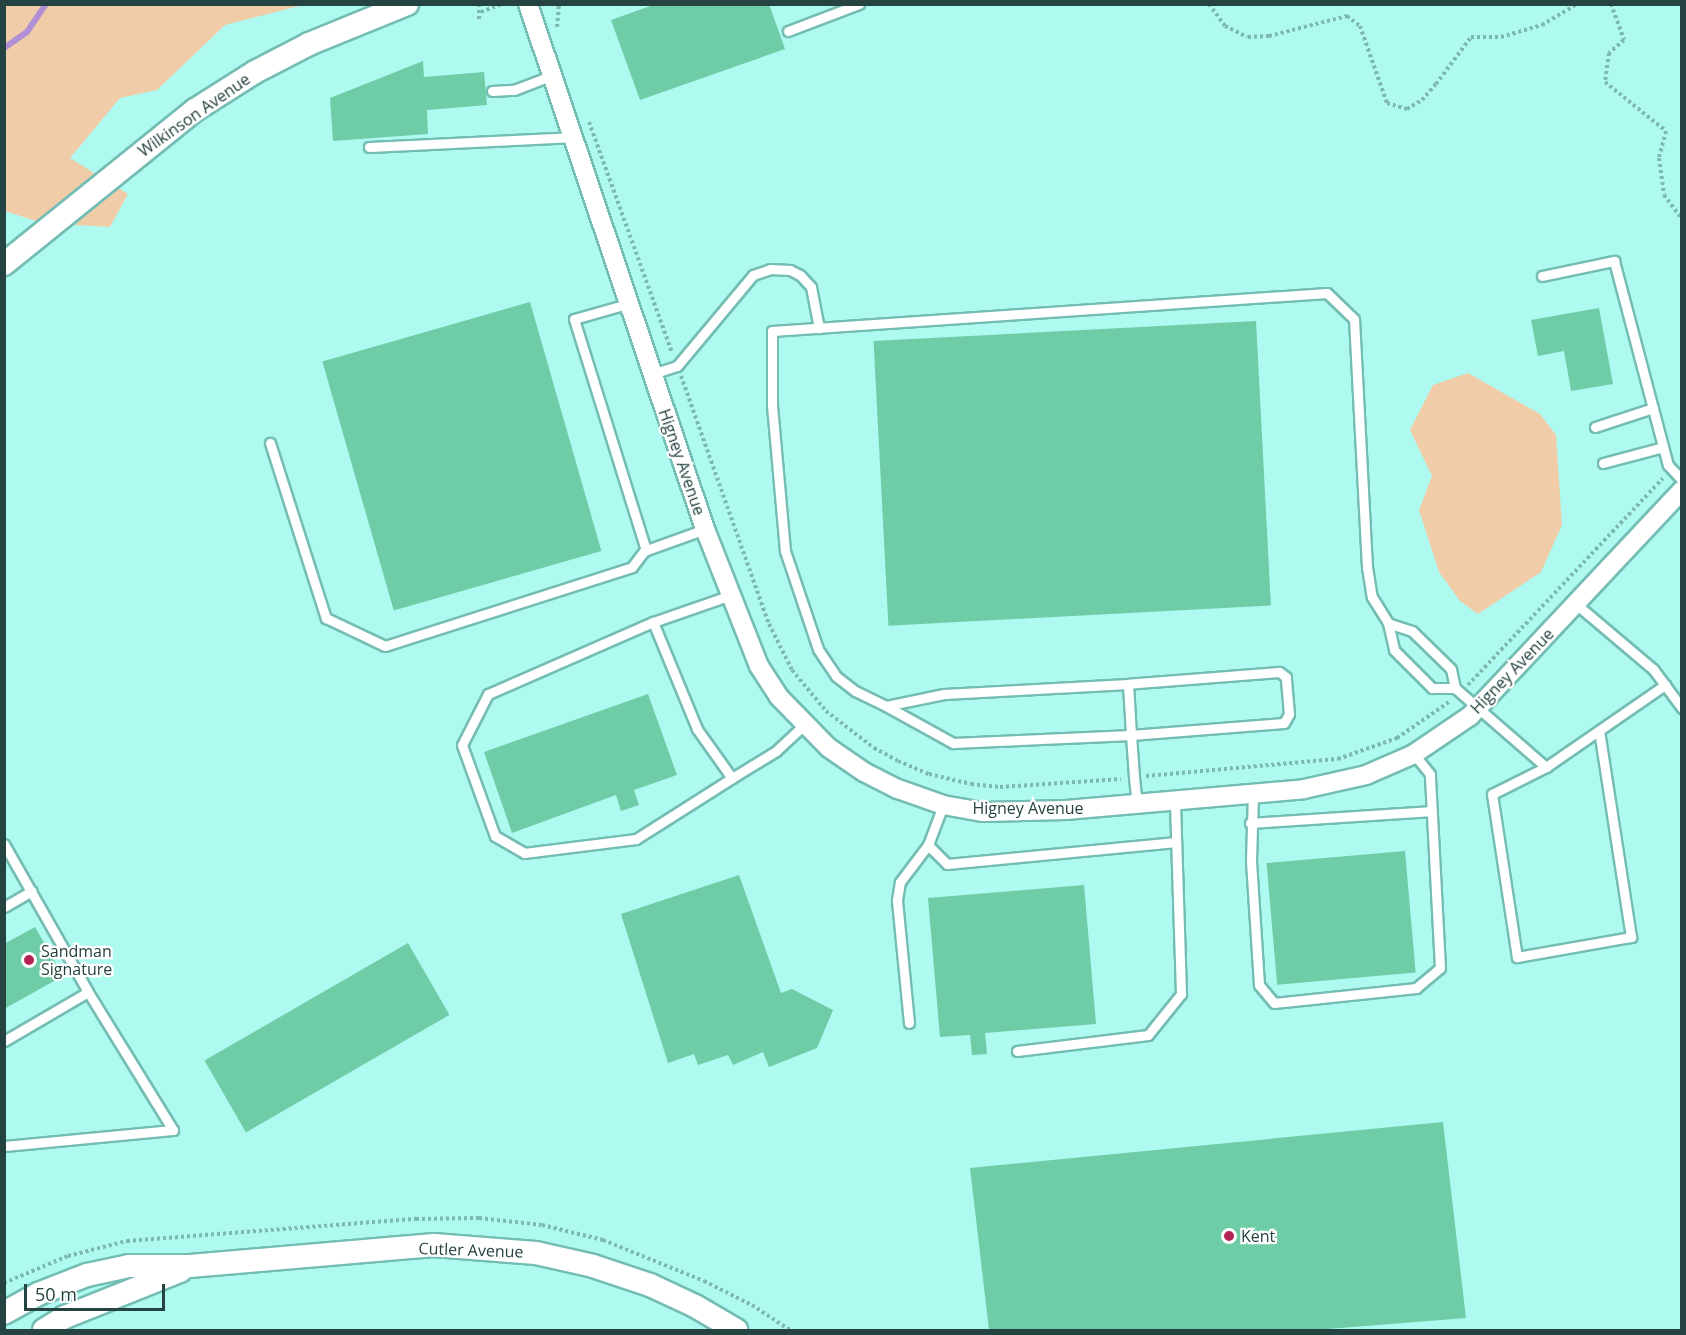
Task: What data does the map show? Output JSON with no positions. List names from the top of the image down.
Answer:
{
  "streets": {
    "street": ["Wilkinson Avenue", "Higney Avenue", "Cutler Avenue"]
  },
  "places": ["Sandman Signature", "Kent"],
  "scale_bar": "50 m"
}
